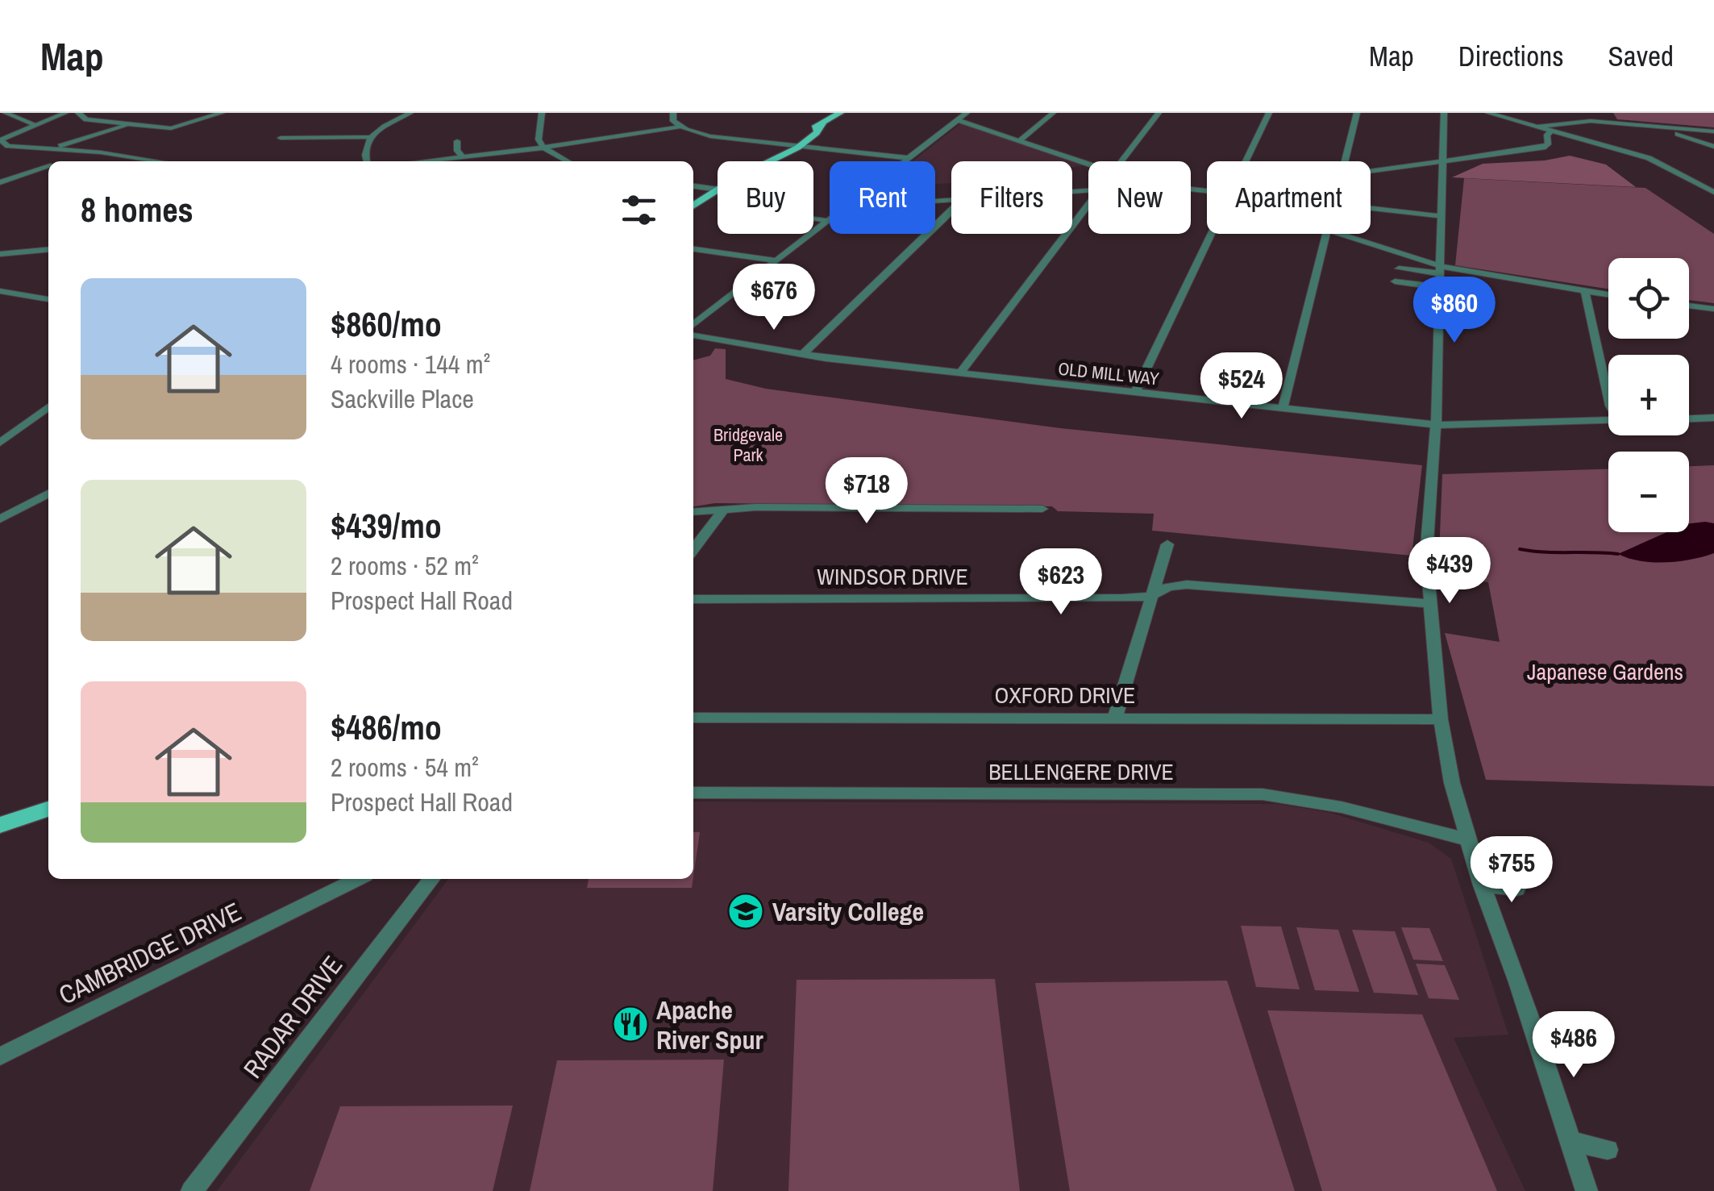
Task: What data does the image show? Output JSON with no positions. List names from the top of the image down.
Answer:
{
  "streets": {
    "street": [
      "OLD MILL WAY",
      "WINDSOR DRIVE",
      "OXFORD DRIVE",
      "BELLENGERE DRIVE",
      "CAMBRIDGE DRIVE",
      "RADAR DRIVE"
    ]
  },
  "parks": ["Bridgevale Park", "Japanese Gardens"],
  "places": {
    "school or university": ["Varsity College"],
    "restaurant": ["Apache River Spur"]
  },
  "page": {
    "header": "Map",
    "nav": ["Map", "Directions", "Saved"],
    "chip": [
      "Buy",
      "Rent",
      "Filters",
      "New",
      "Apartment"
    ],
    "heading": "8 homes",
    "map_buttons": ["+", "−"],
    "list": [
      {
        "name": "$860/mo",
        "note": "4 rooms · 144 m² · Sackville Place"
      },
      {
        "name": "$439/mo",
        "note": "2 rooms · 52 m² · Prospect Hall Road"
      },
      {
        "name": "$486/mo",
        "note": "2 rooms · 54 m² · Prospect Hall Road"
      }
    ],
    "price": [
      "$676",
      "$860",
      "$524",
      "$718",
      "$439",
      "$623",
      "$755",
      "$486"
    ]
  }
}
